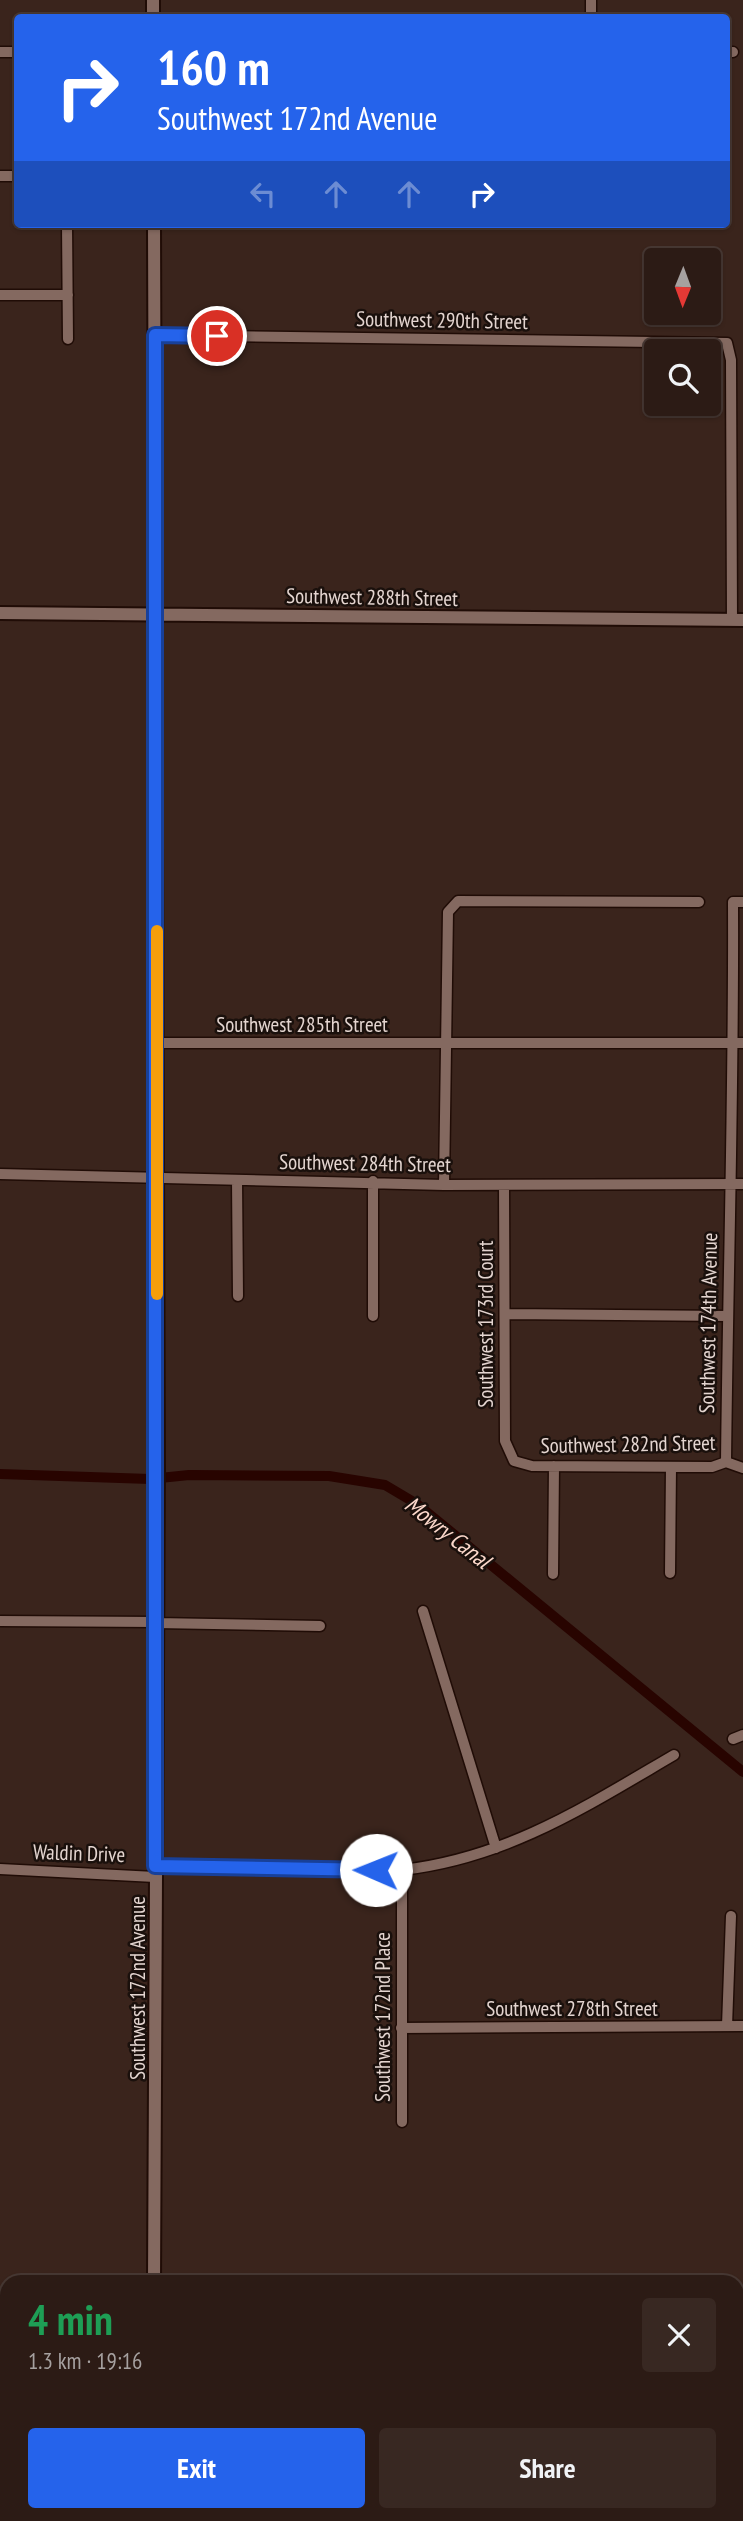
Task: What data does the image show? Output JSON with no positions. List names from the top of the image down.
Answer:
{
  "streets": {
    "street": [
      "Southwest 290th Street",
      "Southwest 288th Street",
      "Southwest 285th Street",
      "Southwest 284th Street",
      "Southwest 174th Avenue",
      "Southwest 173rd Court",
      "Southwest 282nd Street",
      "Waldin Drive",
      "Southwest 172nd Avenue",
      "Southwest 278th Street",
      "Southwest 172nd Place"
    ]
  },
  "crossings": [
    ["Southwest 290th Street", "Southwest 288th Street"],
    ["Southwest 290th Street", "Southwest 172nd Avenue"],
    ["Southwest 288th Street", "Southwest 172nd Avenue"],
    ["Southwest 285th Street", "Southwest 174th Avenue"],
    ["Southwest 285th Street", "Southwest 172nd Avenue"],
    ["Southwest 284th Street", "Southwest 174th Avenue"],
    ["Southwest 284th Street", "Southwest 173rd Court"],
    ["Southwest 284th Street", "Southwest 172nd Avenue"],
    ["Southwest 174th Avenue", "Southwest 282nd Street"],
    ["Southwest 173rd Court", "Southwest 282nd Street"],
    ["Waldin Drive", "Southwest 172nd Avenue"],
    ["Waldin Drive", "Southwest 172nd Place"],
    ["Southwest 278th Street", "Southwest 172nd Place"]
  ],
  "water": ["Mowry Canal"],
  "north": "bottom",
  "page": {
    "turn": ["160 m", "Southwest 172nd Avenue"],
    "heading": ["4 min", "1.3 km · 19:16"],
    "buttons": ["Exit", "Share"]
  }
}
